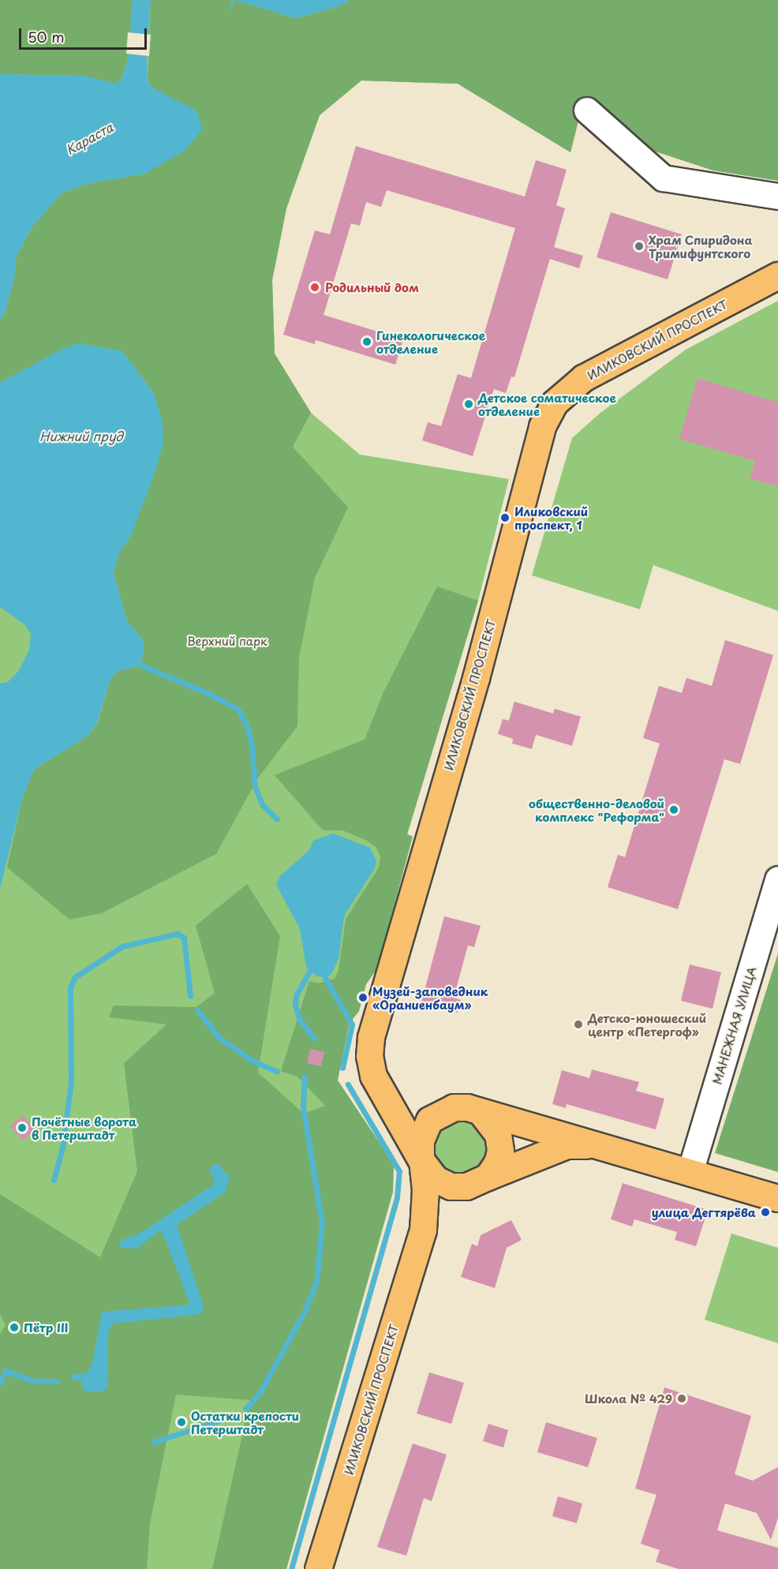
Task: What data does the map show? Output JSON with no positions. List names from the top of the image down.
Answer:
{
  "streets": {
    "main road": ["ИЛИКОВСКИЙ ПРОСПЕКТ"],
    "street": ["МАНЕЖНАЯ УЛИЦА"]
  },
  "water": ["Караста", "Нижний пруд"],
  "parks": ["Верхний парк"],
  "places": [
    "Храм Спиридона Тримифунтского",
    "Родильный дом",
    "Гинекологическое отделение",
    "Детское соматическое отделение",
    "Иликовский проспект, 1",
    "oбщеcтвенно-деловoй кoмплeкc \"Peфoрма\"",
    "Музей-заповедник «Ораниенбаум»",
    "Детско-юношеский центр «Петергоф»",
    "Почётные ворота в Петерштадт",
    "улица Дегтярёва",
    "Пётр III",
    "Школа № 429",
    "Остатки крепости Петерштадт"
  ],
  "scale_bar": "50 m"
}
